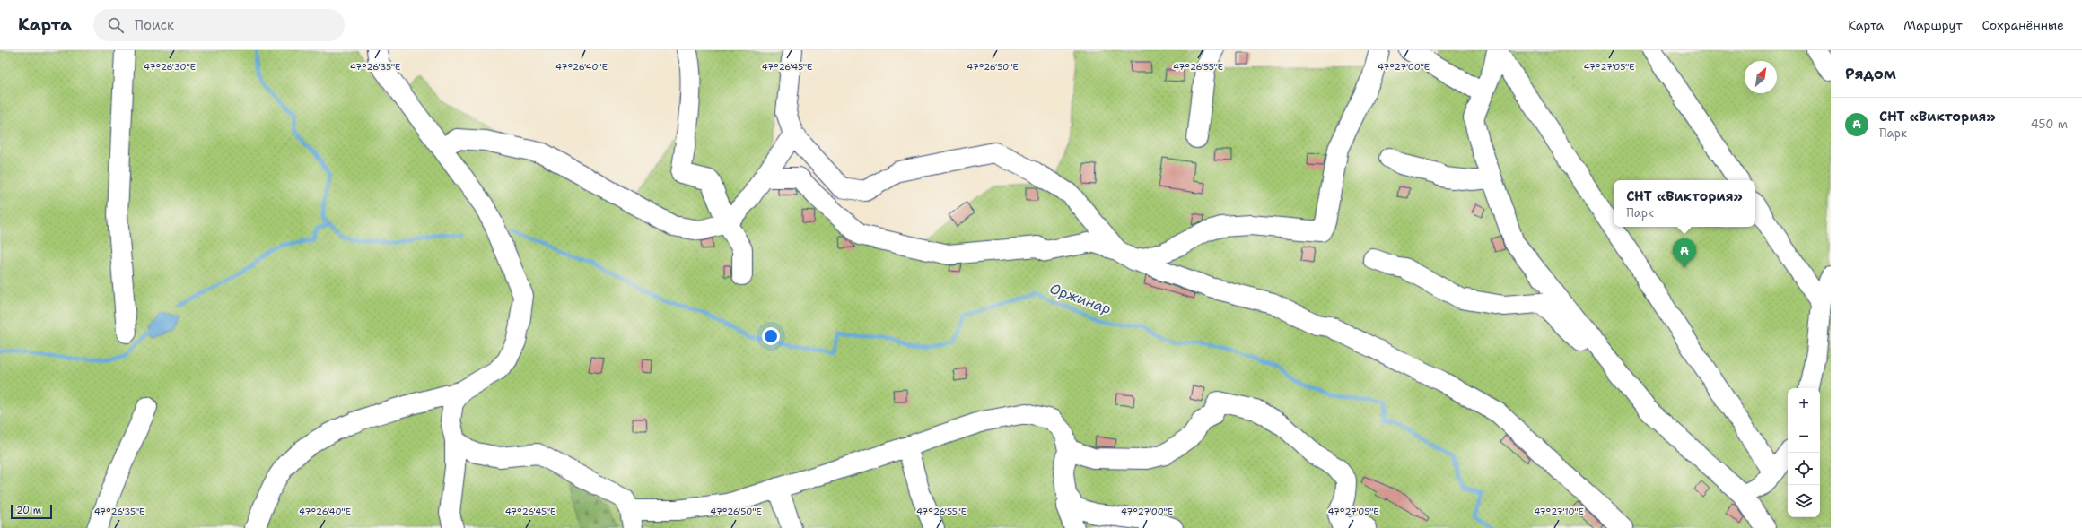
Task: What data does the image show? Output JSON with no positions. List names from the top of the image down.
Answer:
{
  "water": ["Оржинар"],
  "scale_bar": "20 m",
  "north": "top right",
  "page": {
    "header": "Карта",
    "search": "Поиск",
    "nav": ["Карта", "Маршрут", "Сохранённые"],
    "heading": "Рядом",
    "list": [
      {
        "mark": "A",
        "name": "СНТ «Виктория»",
        "note": "Парк",
        "value": "450 m"
      }
    ],
    "popup": ["СНТ «Виктория»", "Парк"],
    "pins": "A",
    "map_buttons": ["+", "−"],
    "scale": "20 m"
  },
  "coordinates": [
    "47°26'30\"E",
    "47°26'35\"E",
    "47°26'40\"E",
    "47°26'45\"E",
    "47°26'50\"E",
    "47°26'55\"E",
    "47°27'00\"E",
    "47°27'05\"E",
    "47°27'10\"E"
  ]
}
